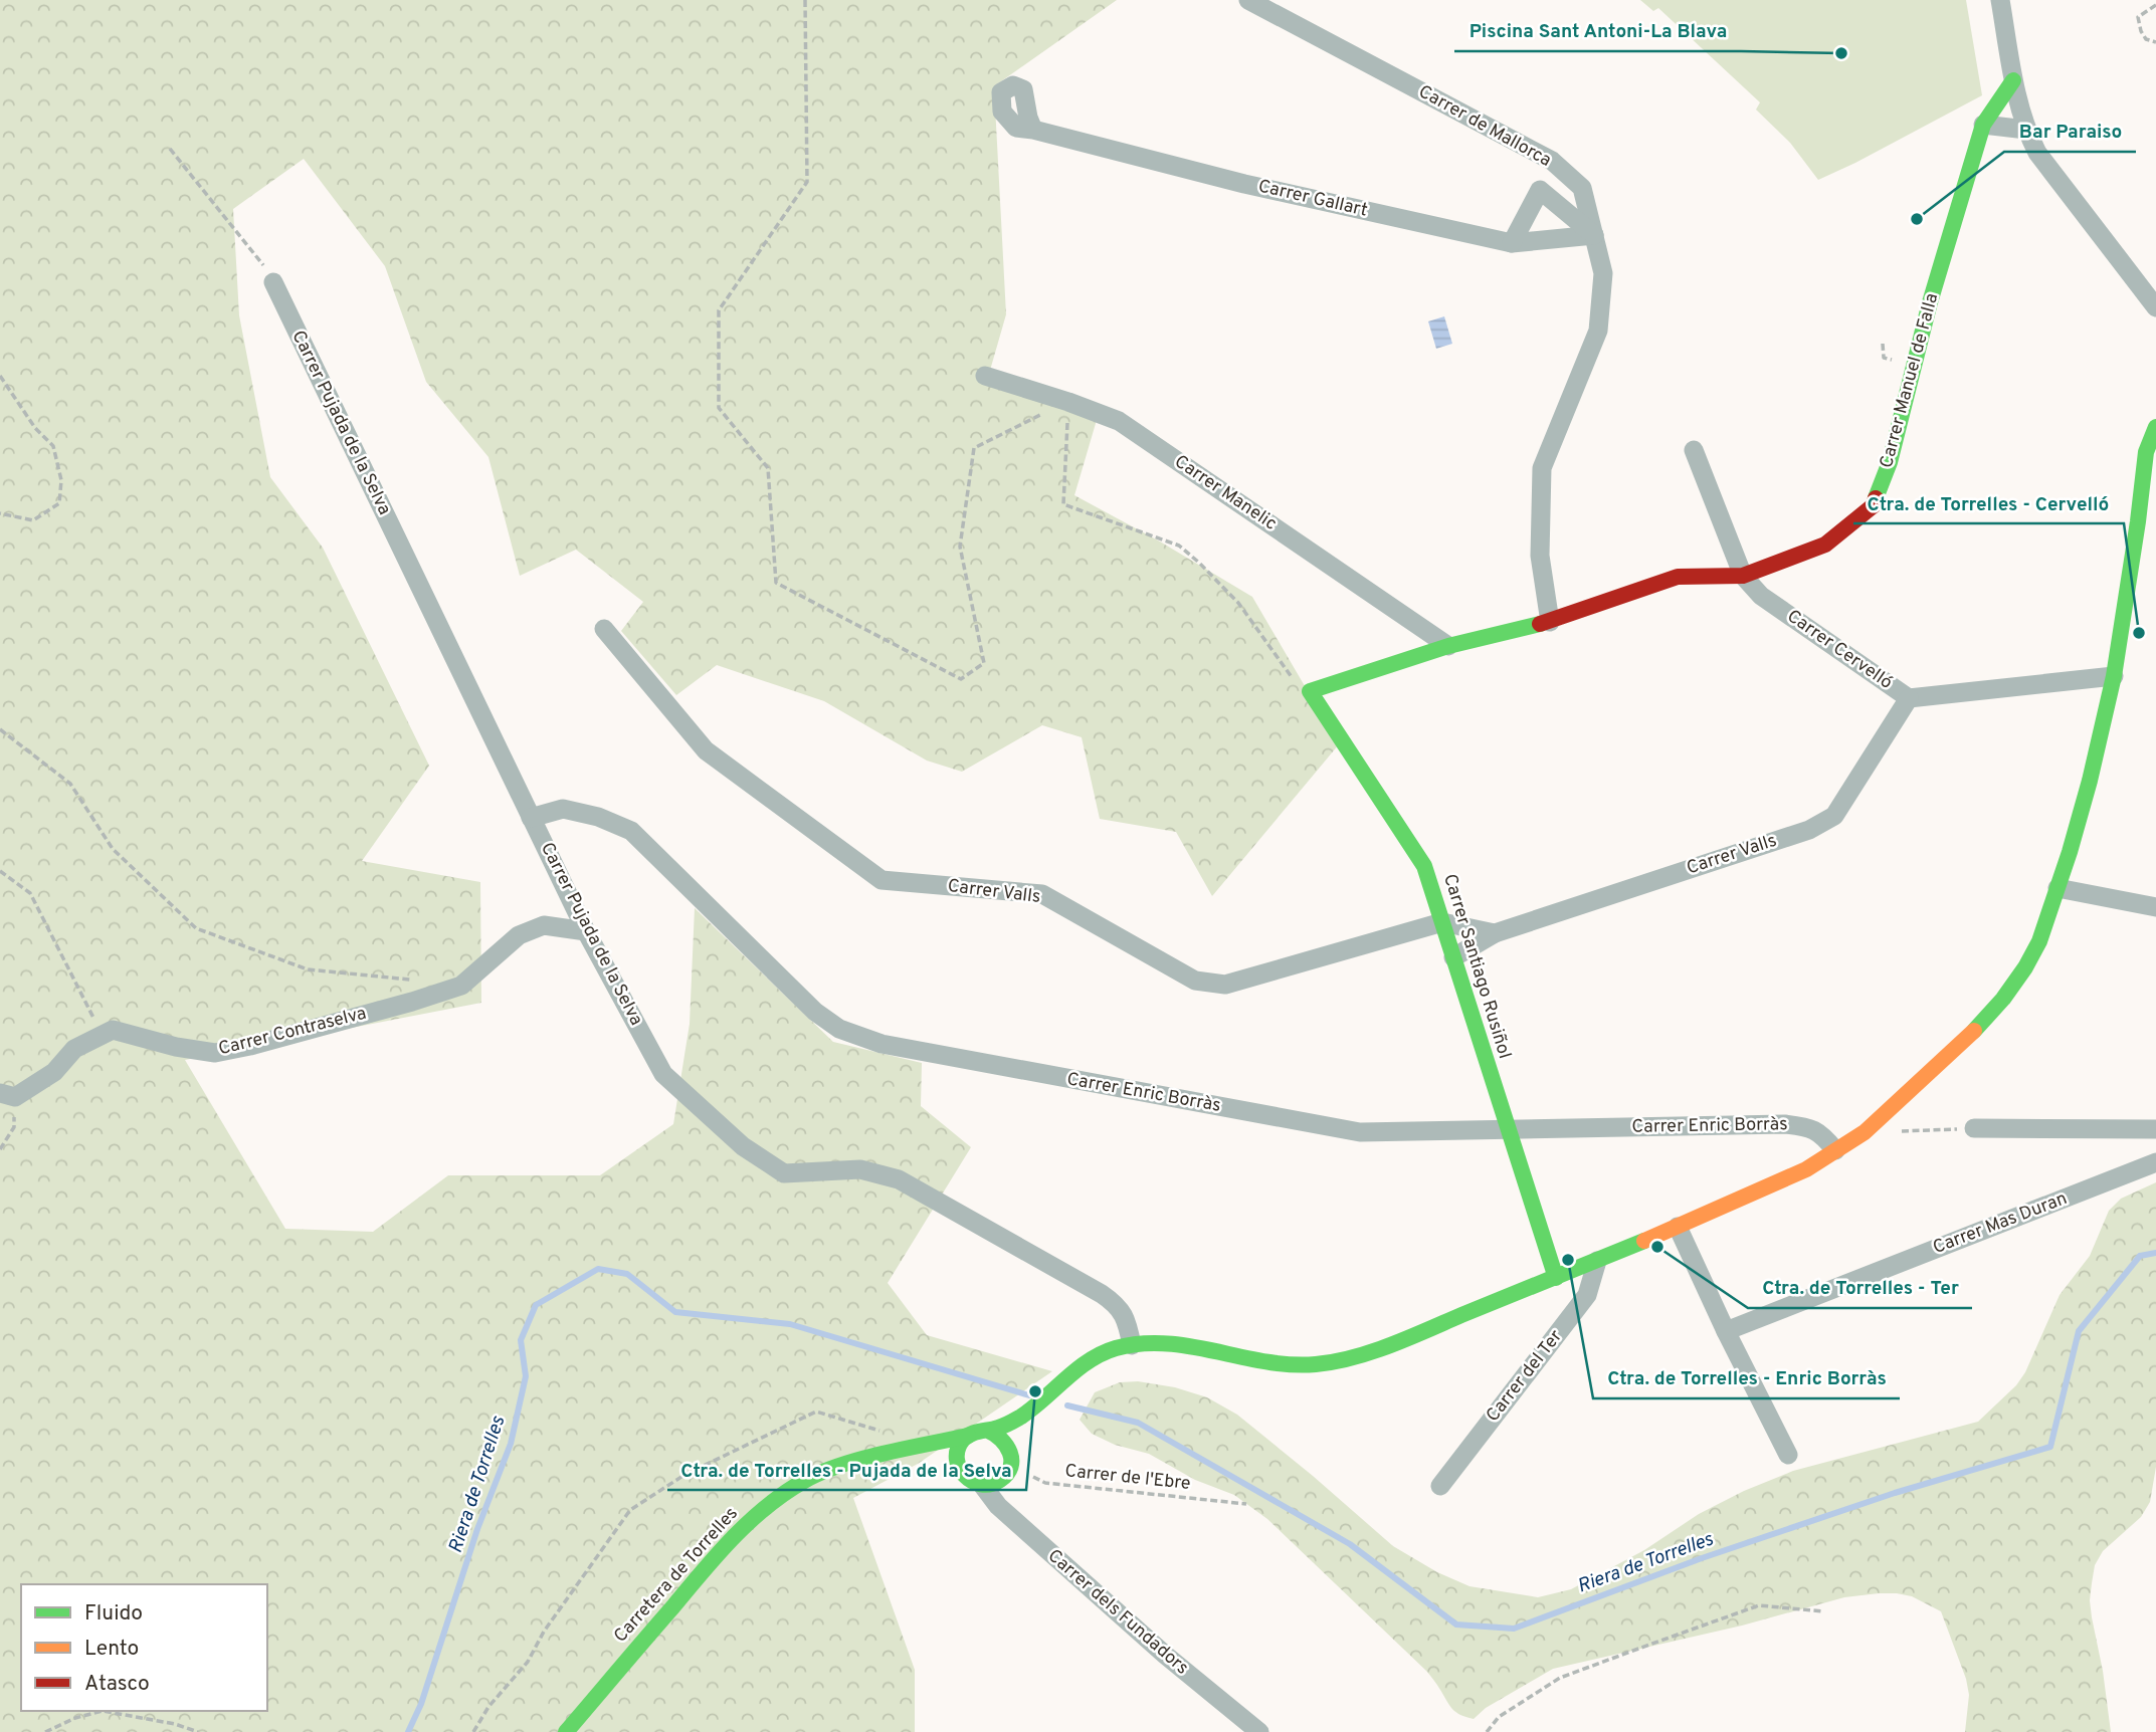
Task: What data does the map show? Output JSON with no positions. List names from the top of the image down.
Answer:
{
  "streets": {
    "main road": ["Carrer Manuel de Falla", "Carrer Santiago Rusiñol", "Carretera de Torrelles"],
    "street": [
      "Carrer de Mallorca",
      "Carrer Gallart",
      "Carrer Pujada de la Selva",
      "Carrer Manelic",
      "Carrer Cervelló",
      "Carrer Valls",
      "Carrer Contraselva",
      "Carrer Enric Borràs",
      "Carrer Mas Duran",
      "Carrer del Ter",
      "Carrer dels Fundadors"
    ],
    "path": ["Carrer de l'Ebre"]
  },
  "crossings": [
    ["Carrer de Mallorca", "Carrer Gallart"],
    ["Carrer de Mallorca", "Carrer Manuel de Falla"],
    ["Carrer Manuel de Falla", "Carrer Manelic"],
    ["Carrer Manuel de Falla", "Carrer Cervelló"],
    ["Carrer Manuel de Falla", "Carrer Santiago Rusiñol"],
    ["Carrer Pujada de la Selva", "Carrer Contraselva"],
    ["Carrer Pujada de la Selva", "Carrer Enric Borràs"],
    ["Carrer Cervelló", "Carrer Valls"],
    ["Carrer Valls", "Carrer Santiago Rusiñol"],
    ["Carrer Santiago Rusiñol", "Carrer Enric Borràs"],
    ["Carrer de l'Ebre", "Carretera de Torrelles"],
    ["Carrer de l'Ebre", "Carrer dels Fundadors"],
    ["Carretera de Torrelles", "Carrer dels Fundadors"]
  ],
  "water": ["Riera de Torrelles"],
  "places": [
    "Piscina Sant Antoni-La Blava",
    "Bar Paraiso",
    "Ctra. de Torrelles - Cervelló",
    "Ctra. de Torrelles - Ter",
    "Ctra. de Torrelles - Enric Borràs",
    "Ctra. de Torrelles - Pujada de la Selva"
  ],
  "legend": ["Fluido", "Lento", "Atasco"]
}
